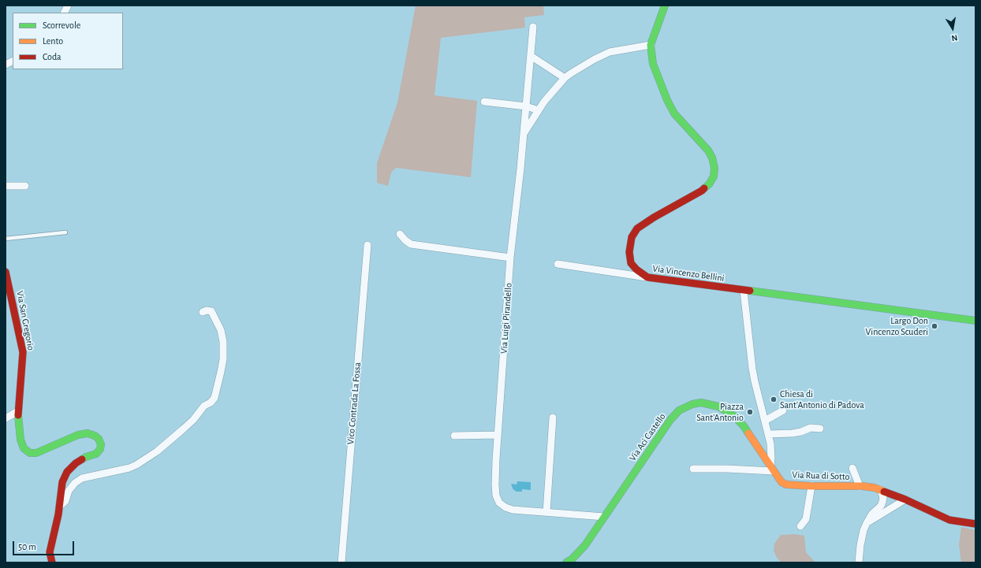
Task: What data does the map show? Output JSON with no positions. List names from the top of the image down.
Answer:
{
  "streets": {
    "street": [
      "Via Vincenzo Bellini",
      "Via Luigi Pirandello",
      "Via San Gregorio",
      "Vico Contrada La Fossa",
      "Via Aci Castello",
      "Via Rua di Sotto"
    ]
  },
  "crossings": [
    ["Via Luigi Pirandello", "Via Aci Castello"],
    ["Via Aci Castello", "Via Rua di Sotto"]
  ],
  "places": ["Largo Don Vincenzo Scuderi", "Chiesa di Sant'Antonio di Padova", "Piazza Sant'Antonio"],
  "legend": ["Scorrevole", "Lento", "Coda"],
  "scale_bar": "50 m",
  "north": "bottom"
}
